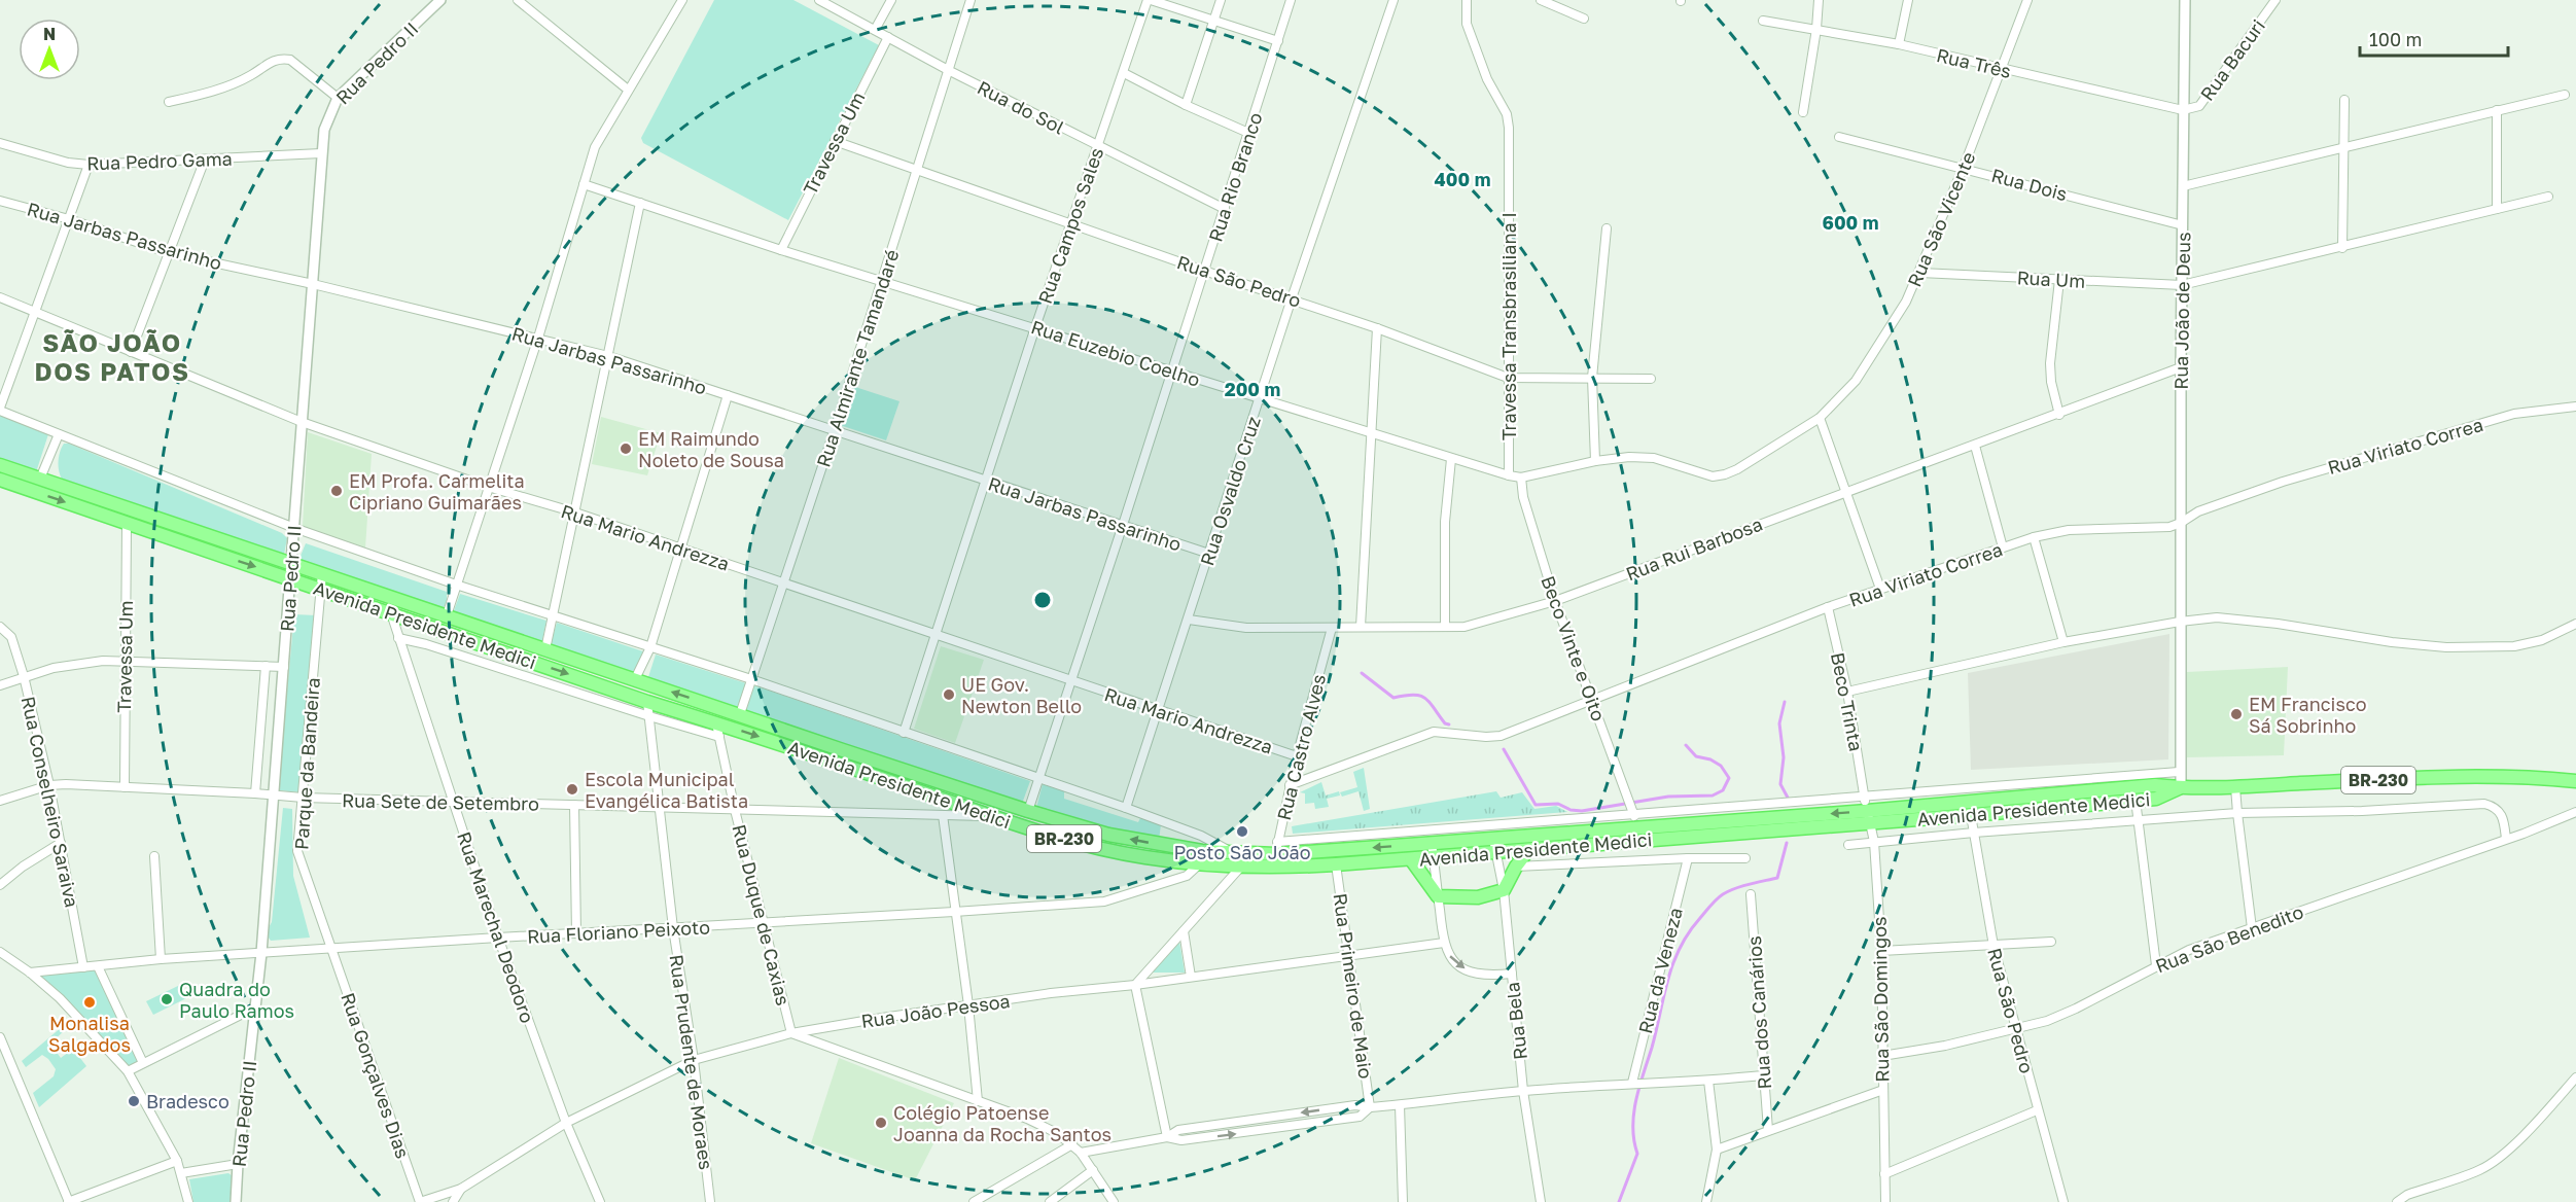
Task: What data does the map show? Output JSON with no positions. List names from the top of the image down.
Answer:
{
  "streets": {
    "main road": ["Avenida Presidente Medici", "BR-230"],
    "street": [
      "Rua Bacuri",
      "Rua Pedro II",
      "Rua Três",
      "Rua do Sol",
      "Travessa Um",
      "Rua Pedro Gama",
      "Rua Rio Branco",
      "Rua Dois",
      "Rua São Vicente",
      "Rua Campos Sales",
      "Rua Jarbas Passarinho",
      "Rua Um",
      "Rua São Pedro",
      "Rua João de Deus",
      "Travessa Transbrasiliana I",
      "Rua Euzebio Coelho",
      "Rua Almirante Tamandaré",
      "Rua Viriato Correa",
      "Rua Osvaldo Cruz",
      "Rua Mario Andrezza",
      "Rua Rui Barbosa",
      "Beco Vinte e Oito",
      "Beco Trinta",
      "Rua Castro Alves",
      "Parque da Bandeira",
      "Rua Conselheiro Saraiva",
      "Rua Sete de Setembro",
      "Rua Duque de Caxias",
      "Rua Marechal Deodoro",
      "Rua Floriano Peixoto",
      "Rua São Benedito",
      "Rua da Veneza",
      "Rua Primeiro de Maio",
      "Rua São Domingos",
      "Rua João Pessoa",
      "Rua dos Canários",
      "Rua Bela",
      "Rua Prudente de Moraes",
      "Rua Gonçalves Dias"
    ]
  },
  "crossings": [
    ["Rua Bacuri", "Rua Três"],
    ["Rua Bacuri", "Rua João de Deus"],
    ["Rua Pedro II", "Rua Pedro Gama"],
    ["Rua Pedro II", "Rua Jarbas Passarinho"],
    ["Rua Pedro II", "Rua Mario Andrezza"],
    ["Rua Pedro II", "Avenida Presidente Medici"],
    ["Rua Pedro II", "Rua Sete de Setembro"],
    ["Rua Pedro II", "Rua Floriano Peixoto"],
    ["Rua Três", "Rua São Vicente"],
    ["Rua Três", "Rua João de Deus"],
    ["Rua do Sol", "Travessa Um"],
    ["Rua do Sol", "Rua Rio Branco"],
    ["Rua do Sol", "Rua Campos Sales"],
    ["Rua do Sol", "Rua Almirante Tamandaré"],
    ["Travessa Um", "Rua São Pedro"],
    ["Travessa Um", "Rua Euzebio Coelho"],
    ["Travessa Um", "Avenida Presidente Medici"],
    ["Travessa Um", "Rua Sete de Setembro"],
    ["Rua Rio Branco", "Rua Jarbas Passarinho"],
    ["Rua Rio Branco", "Rua São Pedro"],
    ["Rua Rio Branco", "Rua Euzebio Coelho"],
    ["Rua Rio Branco", "Rua Mario Andrezza"],
    ["Rua Rio Branco", "Avenida Presidente Medici"],
    ["Rua Dois", "Rua São Vicente"],
    ["Rua Dois", "Rua João de Deus"],
    ["Rua São Vicente", "Rua Um"],
    ["Rua São Vicente", "Rua Euzebio Coelho"],
    ["Rua Campos Sales", "Rua Jarbas Passarinho"],
    ["Rua Campos Sales", "Rua São Pedro"],
    ["Rua Campos Sales", "Rua Euzebio Coelho"],
    ["Rua Campos Sales", "Rua Mario Andrezza"],
    ["Rua Campos Sales", "Avenida Presidente Medici"],
    ["Rua Jarbas Passarinho", "Rua Almirante Tamandaré"],
    ["Rua Jarbas Passarinho", "Rua Osvaldo Cruz"],
    ["Rua Um", "Rua João de Deus"],
    ["Rua São Pedro", "Travessa Transbrasiliana I"],
    ["Rua São Pedro", "Rua Almirante Tamandaré"],
    ["Rua São Pedro", "Rua Osvaldo Cruz"],
    ["Rua São Pedro", "Avenida Presidente Medici"],
    ["Rua São Pedro", "Rua São Benedito"],
    ["Rua João de Deus", "Rua Viriato Correa"],
    ["Rua João de Deus", "Rua Rui Barbosa"],
    ["Rua João de Deus", "Avenida Presidente Medici"],
    ["Rua João de Deus", "BR-230"],
    ["Travessa Transbrasiliana I", "Rua Euzebio Coelho"],
    ["Rua Euzebio Coelho", "Rua Almirante Tamandaré"],
    ["Rua Euzebio Coelho", "Rua Osvaldo Cruz"],
    ["Rua Euzebio Coelho", "Beco Vinte e Oito"],
    ["Rua Almirante Tamandaré", "Rua Mario Andrezza"],
    ["Rua Almirante Tamandaré", "Avenida Presidente Medici"],
    ["Rua Viriato Correa", "Beco Vinte e Oito"],
    ["Rua Viriato Correa", "Beco Trinta"],
    ["Rua Viriato Correa", "Rua Castro Alves"],
    ["Rua Osvaldo Cruz", "Rua Mario Andrezza"],
    ["Rua Osvaldo Cruz", "Rua Rui Barbosa"],
    ["Rua Osvaldo Cruz", "Avenida Presidente Medici"],
    ["Rua Mario Andrezza", "Rua Castro Alves"],
    ["Rua Rui Barbosa", "Beco Vinte e Oito"],
    ["Rua Rui Barbosa", "Rua Castro Alves"],
    ["Avenida Presidente Medici", "Rua Castro Alves"],
    ["Avenida Presidente Medici", "Parque da Bandeira"],
    ["Avenida Presidente Medici", "BR-230"],
    ["Avenida Presidente Medici", "Rua Sete de Setembro"],
    ["Avenida Presidente Medici", "Rua Duque de Caxias"],
    ["Avenida Presidente Medici", "Rua Marechal Deodoro"],
    ["Avenida Presidente Medici", "Rua Floriano Peixoto"],
    ["Avenida Presidente Medici", "Rua Primeiro de Maio"],
    ["Avenida Presidente Medici", "Rua São Domingos"],
    ["Avenida Presidente Medici", "Rua Bela"],
    ["Avenida Presidente Medici", "Rua Prudente de Moraes"],
    ["Beco Trinta", "Rua São Domingos"],
    ["Parque da Bandeira", "Rua Sete de Setembro"],
    ["Parque da Bandeira", "Rua Floriano Peixoto"],
    ["Parque da Bandeira", "Rua Gonçalves Dias"],
    ["Rua Conselheiro Saraiva", "Rua Sete de Setembro"],
    ["Rua Conselheiro Saraiva", "Rua Floriano Peixoto"],
    ["Rua Sete de Setembro", "Rua Duque de Caxias"],
    ["Rua Sete de Setembro", "Rua Marechal Deodoro"],
    ["Rua Sete de Setembro", "Rua Prudente de Moraes"],
    ["Rua Duque de Caxias", "Rua Floriano Peixoto"],
    ["Rua Duque de Caxias", "Rua João Pessoa"],
    ["Rua Marechal Deodoro", "Rua Floriano Peixoto"],
    ["Rua Marechal Deodoro", "Rua João Pessoa"],
    ["Rua Floriano Peixoto", "Rua Prudente de Moraes"],
    ["Rua Floriano Peixoto", "Rua Gonçalves Dias"],
    ["Rua São Benedito", "Rua São Domingos"],
    ["Rua Primeiro de Maio", "Rua João Pessoa"],
    ["Rua João Pessoa", "Rua Prudente de Moraes"],
    ["Rua João Pessoa", "Rua Gonçalves Dias"]
  ],
  "districts": ["SÃO JOÃO DOS PATOS"],
  "places": [
    "EM Raimundo Noleto de Sousa",
    "EM Profª. Carmelita Cipriano Guimarães",
    "UE Gov. Newton Bello",
    "EM Francisco Sá Sobrinho",
    "Escola Municipal Evangélica Batista",
    "Posto São João",
    "Quadra do Paulo Ramos",
    "Monalisa Salgados",
    "Bradesco",
    "Colégio Patoense Joanna da Rocha Santos"
  ],
  "scale_bar": "100 m",
  "north": "top",
  "rings": ["400 m", "600 m", "200 m"]
}
